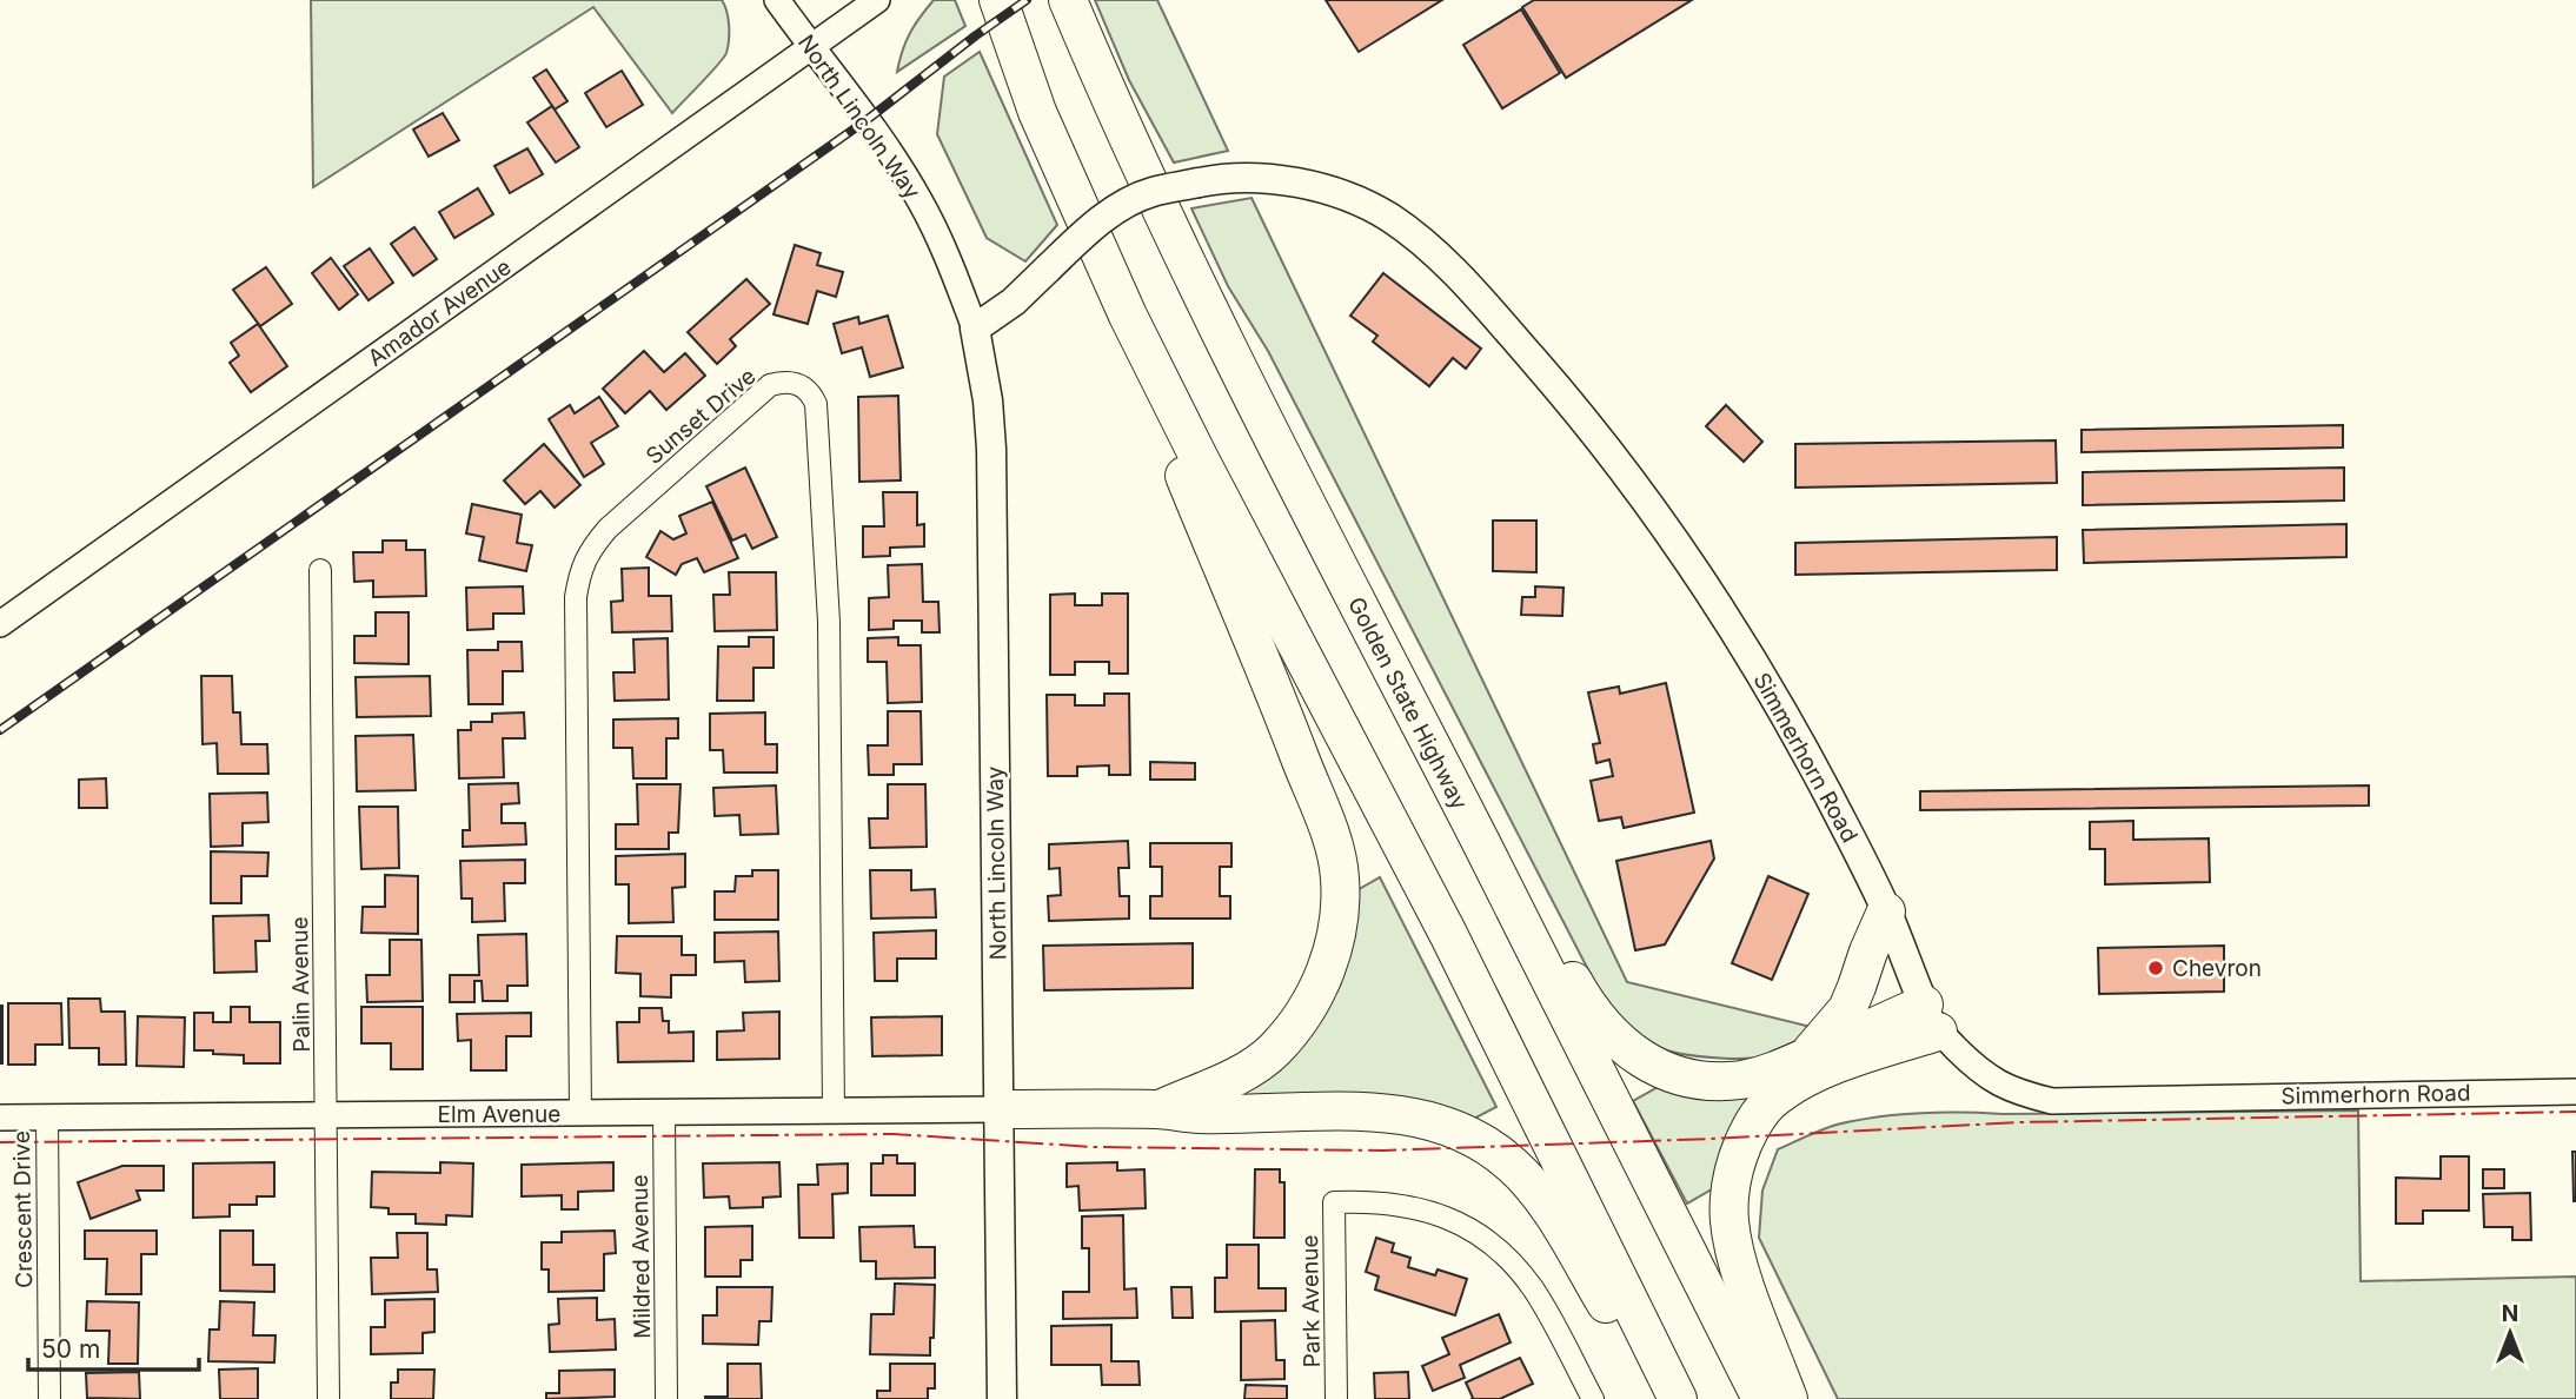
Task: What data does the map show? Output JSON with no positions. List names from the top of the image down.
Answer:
{
  "streets": {
    "highway": ["Golden State Highway"],
    "main road": ["North Lincoln Way", "Simmerhorn Road"],
    "street": [
      "Amador Avenue",
      "Sunset Drive",
      "Palin Avenue",
      "Elm Avenue",
      "Crescent Drive",
      "Mildred Avenue",
      "Park Avenue"
    ]
  },
  "crossings": [
    ["North Lincoln Way", "Amador Avenue"],
    ["North Lincoln Way", "Simmerhorn Road"],
    ["North Lincoln Way", "Elm Avenue"],
    ["Sunset Drive", "Elm Avenue"],
    ["Palin Avenue", "Elm Avenue"],
    ["Elm Avenue", "Crescent Drive"],
    ["Elm Avenue", "Mildred Avenue"]
  ],
  "places": ["Chevron"],
  "scale_bar": "50 m",
  "north": "top"
}
